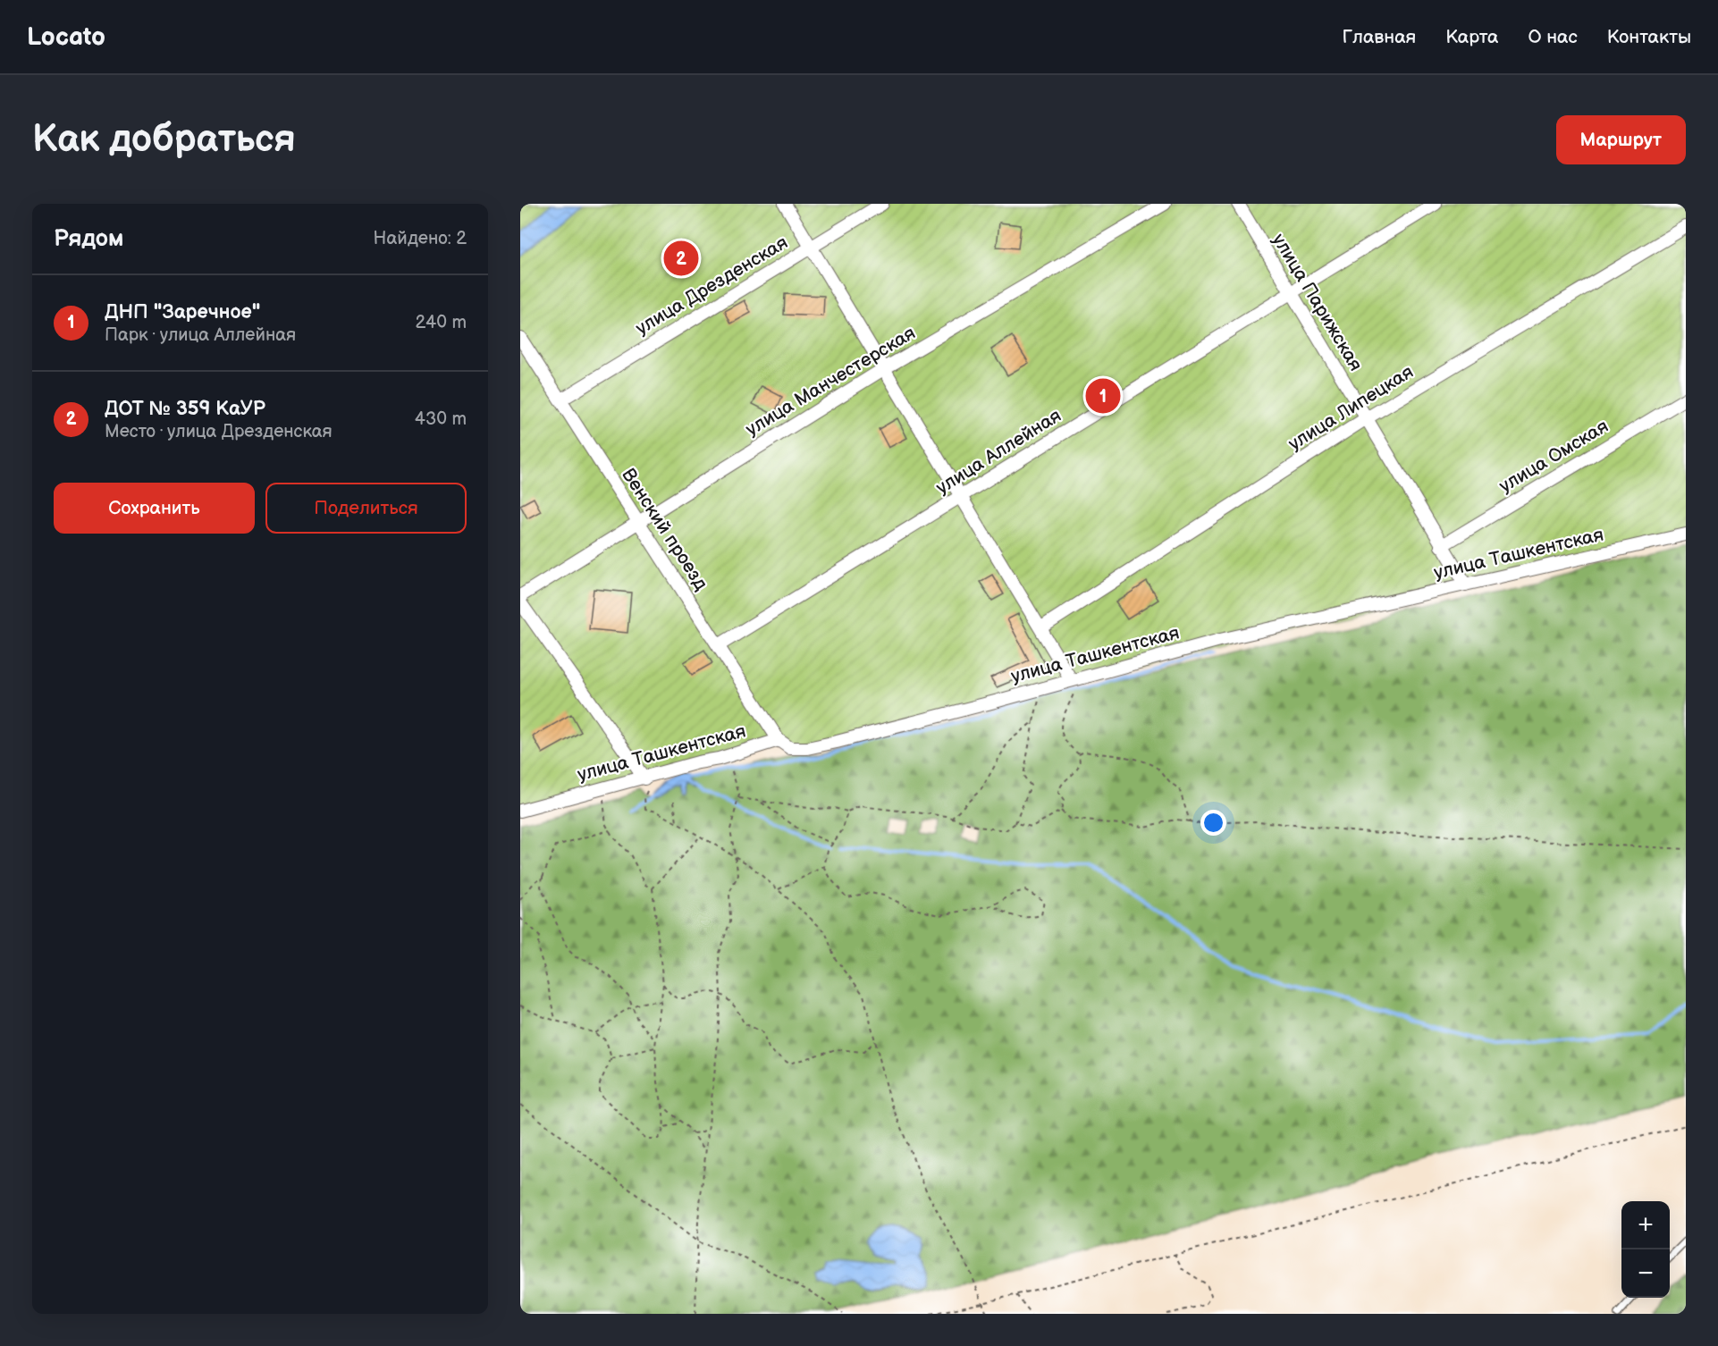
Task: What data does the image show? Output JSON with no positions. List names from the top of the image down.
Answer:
{
  "streets": {
    "street": [
      "улица Дрезденская",
      "улица Парижская",
      "улица Манчестерская",
      "улица Липецкая",
      "улица Аллейная",
      "улица Омская",
      "Венский проезд",
      "улица Ташкентская"
    ]
  },
  "crossings": [
    ["улица Дрезденская", "Венский проезд"],
    ["улица Парижская", "улица Липецкая"],
    ["улица Парижская", "улица Аллейная"],
    ["улица Парижская", "улица Омская"],
    ["улица Парижская", "улица Ташкентская"],
    ["улица Манчестерская", "Венский проезд"],
    ["улица Аллейная", "Венский проезд"],
    ["Венский проезд", "улица Ташкентская"]
  ],
  "page": {
    "header": "Locato",
    "nav": [
      "Главная",
      "Карта",
      "О нас",
      "Контакты"
    ],
    "buttons": [
      "Маршрут",
      ["Сохранить", "Поделиться"]
    ],
    "title": "Как добраться",
    "heading": ["Рядом", "Найдено: 2"],
    "pins": ["2", "1"],
    "list": [
      {
        "mark": "1",
        "name": "ДНП \"Заречное\"",
        "note": "Парк · улица Аллейная",
        "value": "240 m"
      },
      {
        "mark": "2",
        "name": "ДОТ № 359 КаУР",
        "note": "Место · улица Дрезденская",
        "value": "430 m"
      }
    ],
    "map_buttons": ["+", "−"]
  }
}
